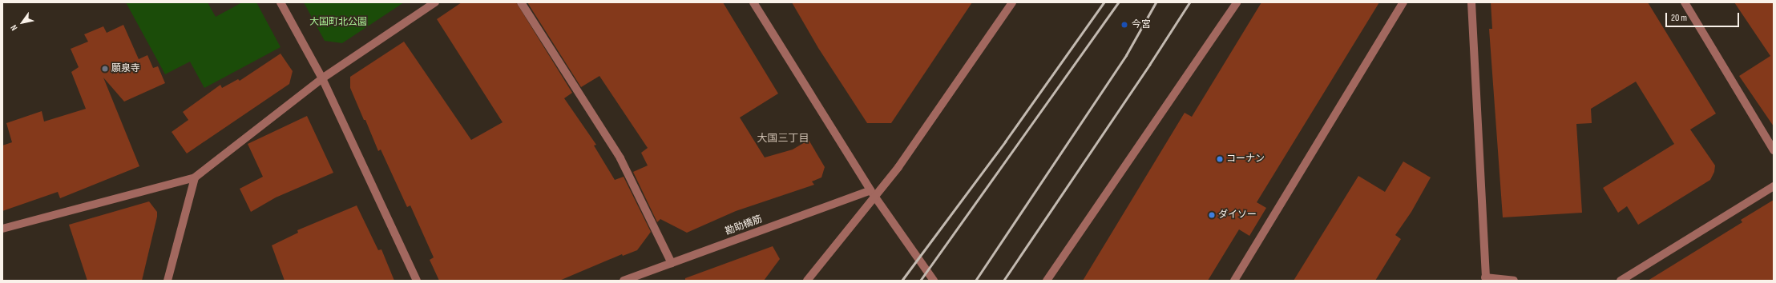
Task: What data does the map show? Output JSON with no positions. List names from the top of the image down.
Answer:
{
  "streets": {
    "street": ["勘助橋筋"]
  },
  "districts": ["大国三丁目"],
  "parks": ["大国町北公園"],
  "places": [
    "今宮",
    "願泉寺",
    "コーナン",
    "ダイソー"
  ],
  "scale_bar": "20 m",
  "north": "bottom left"
}
